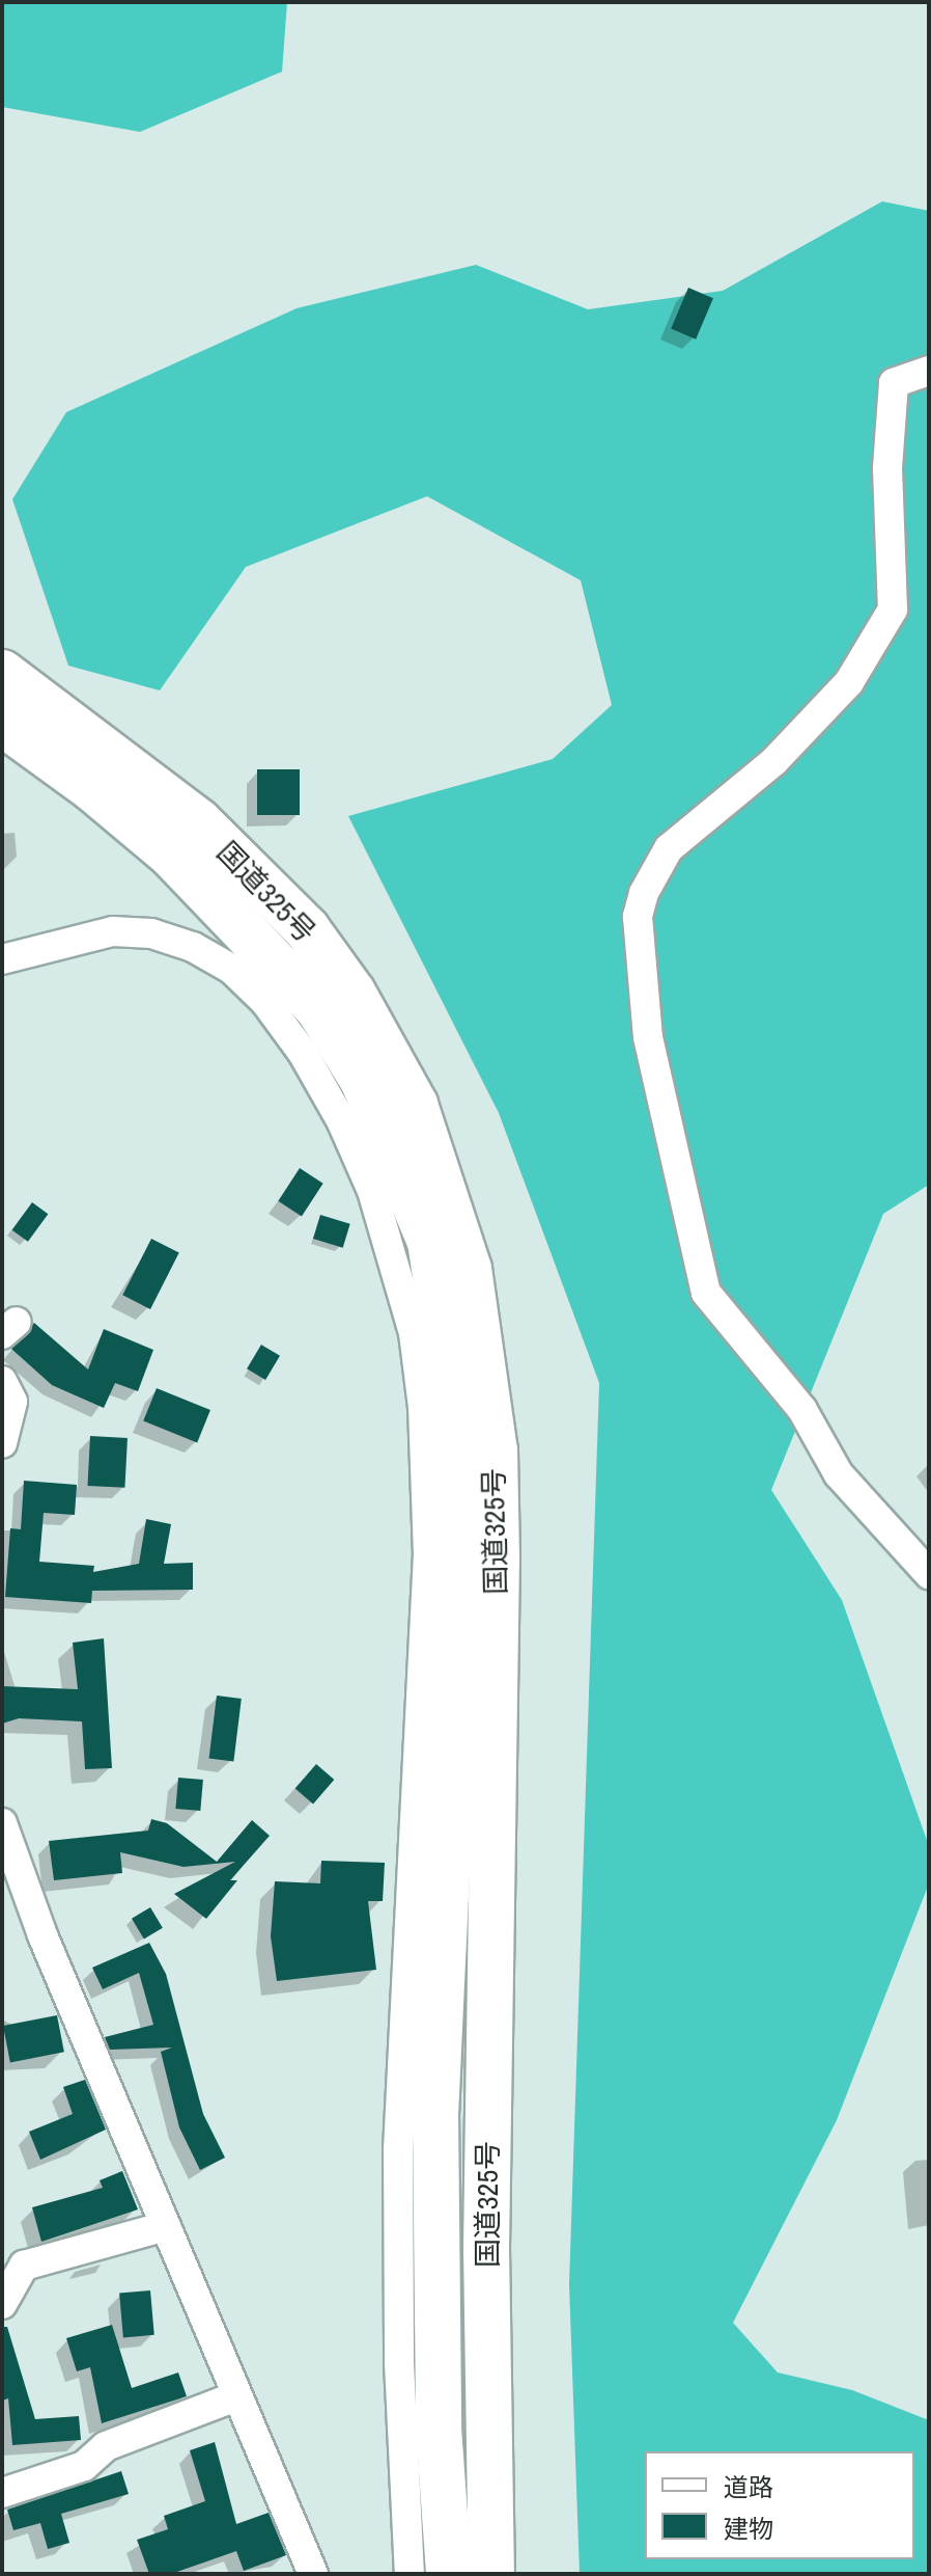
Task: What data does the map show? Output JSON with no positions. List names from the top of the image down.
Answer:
{
  "streets": {
    "highway": ["国道325号"]
  },
  "legend": ["道路", "建物"]
}
